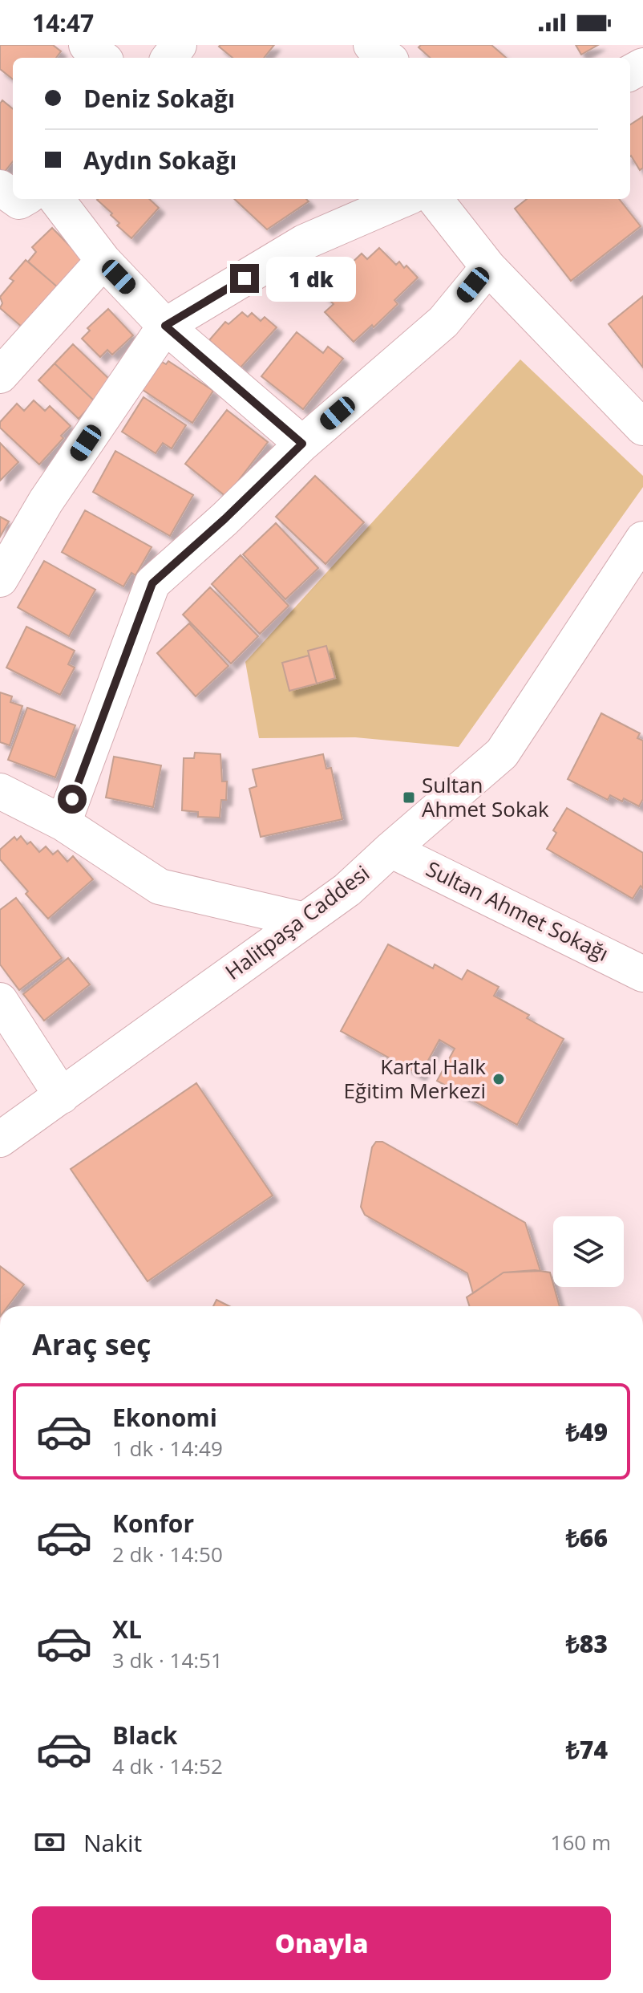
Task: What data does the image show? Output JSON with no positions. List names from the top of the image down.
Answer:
{
  "streets": {
    "street": ["Sultan Ahmet Sokağı", "Halitpaşa Caddesi"]
  },
  "crossings": [
    ["Sultan Ahmet Sokağı", "Halitpaşa Caddesi"]
  ],
  "places": {
    "transit": ["Sultan Ahmet Sokak"],
    "other": ["Kartal Halk Eğitim Merkezi"]
  },
  "page": {
    "status": "14:47",
    "banner": ["Deniz Sokağı", "Aydın Sokağı"],
    "bubble": "1 dk",
    "heading": "Araç seç",
    "list": [
      {
        "name": "Ekonomi",
        "note": "1 dk · 14:49",
        "value": "₺49"
      },
      {
        "name": "Konfor",
        "note": "2 dk · 14:50",
        "value": "₺66"
      },
      {
        "name": "XL",
        "note": "3 dk · 14:51",
        "value": "₺83"
      },
      {
        "name": "Black",
        "note": "4 dk · 14:52",
        "value": "₺74"
      }
    ],
    "pay": ["Nakit", "160 m"],
    "buttons": "Onayla"
  }
}
